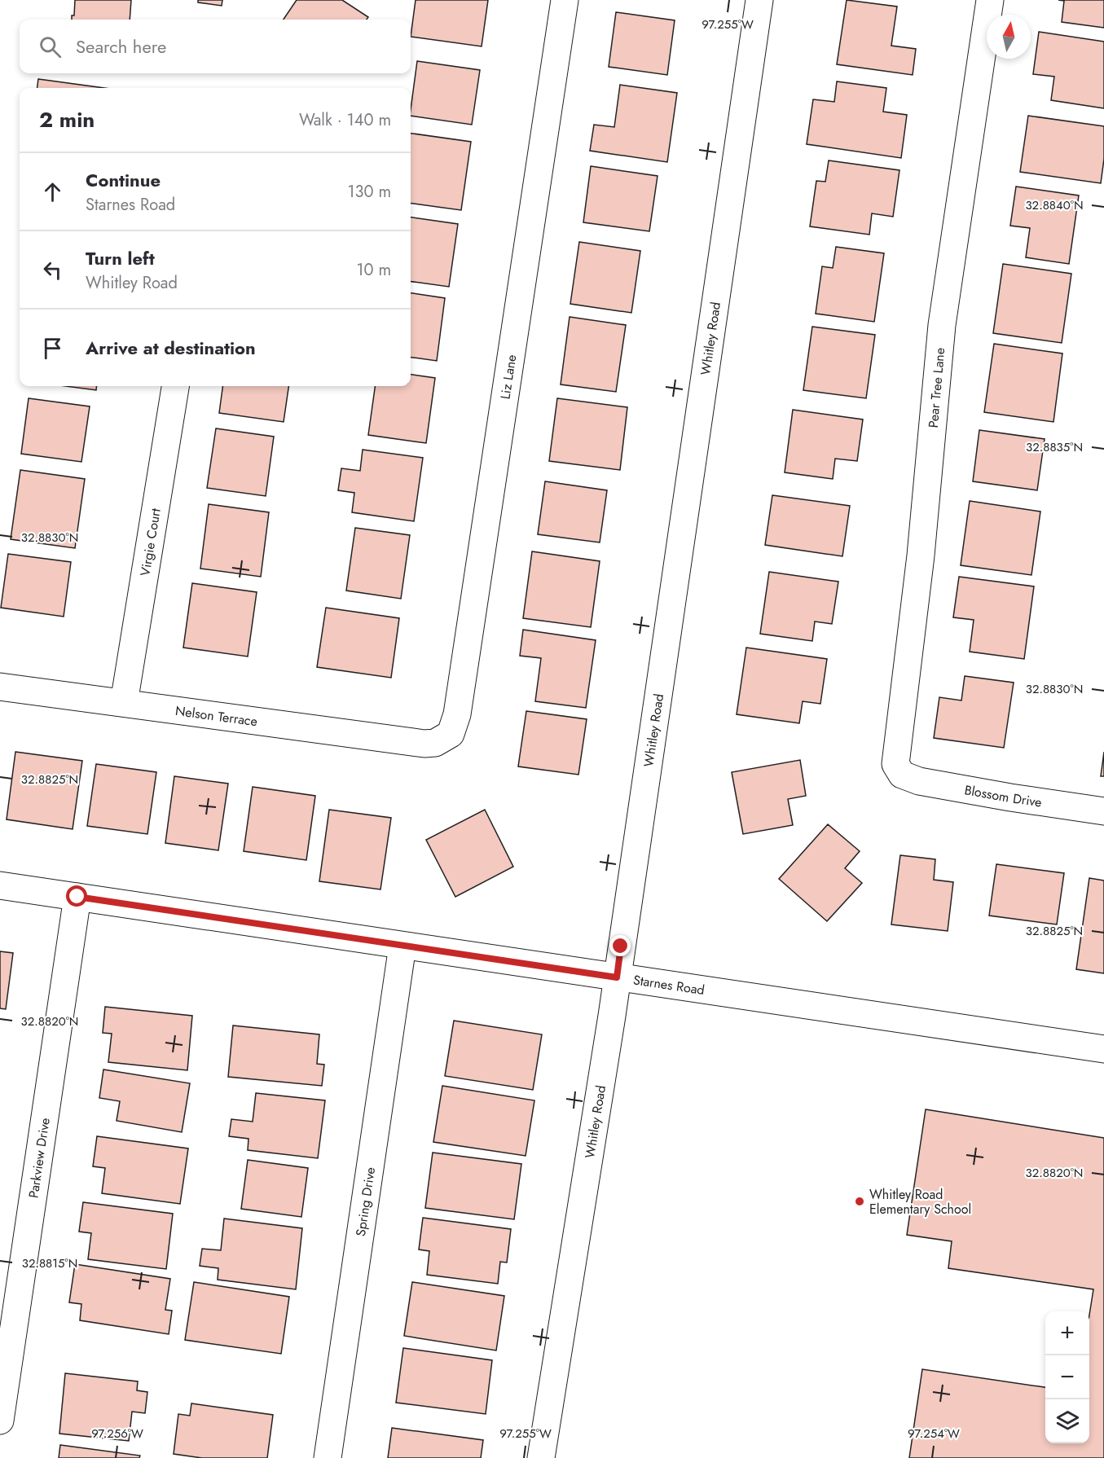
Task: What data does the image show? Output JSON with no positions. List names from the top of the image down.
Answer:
{
  "streets": {
    "street": [
      "Whitley Road",
      "Liz Lane",
      "Pear Tree Lane",
      "Virgie Court",
      "Nelson Terrace",
      "Blossom Drive",
      "Starnes Road",
      "Parkview Drive",
      "Spring Drive"
    ]
  },
  "crossings": [
    ["Whitley Road", "Starnes Road"],
    ["Liz Lane", "Nelson Terrace"],
    ["Pear Tree Lane", "Blossom Drive"],
    ["Virgie Court", "Nelson Terrace"],
    ["Starnes Road", "Parkview Drive"],
    ["Starnes Road", "Spring Drive"]
  ],
  "places": ["Whitley Road Elementary School"],
  "north": "top",
  "page": {
    "search": "Search here",
    "heading": ["2 min", "Walk · 140 m"],
    "list": [
      ["Continue", "Starnes Road", "130 m"],
      ["Turn left", "Whitley Road", "10 m"],
      "Arrive at destination"
    ],
    "map_buttons": ["+", "−"]
  },
  "coordinates": [
    "97.255°W",
    "32.8840°N",
    "32.8835°N",
    "32.8830°N",
    "32.8825°N",
    "32.8820°N",
    "32.8815°N",
    "97.256°W",
    "97.254°W"
  ]
}
